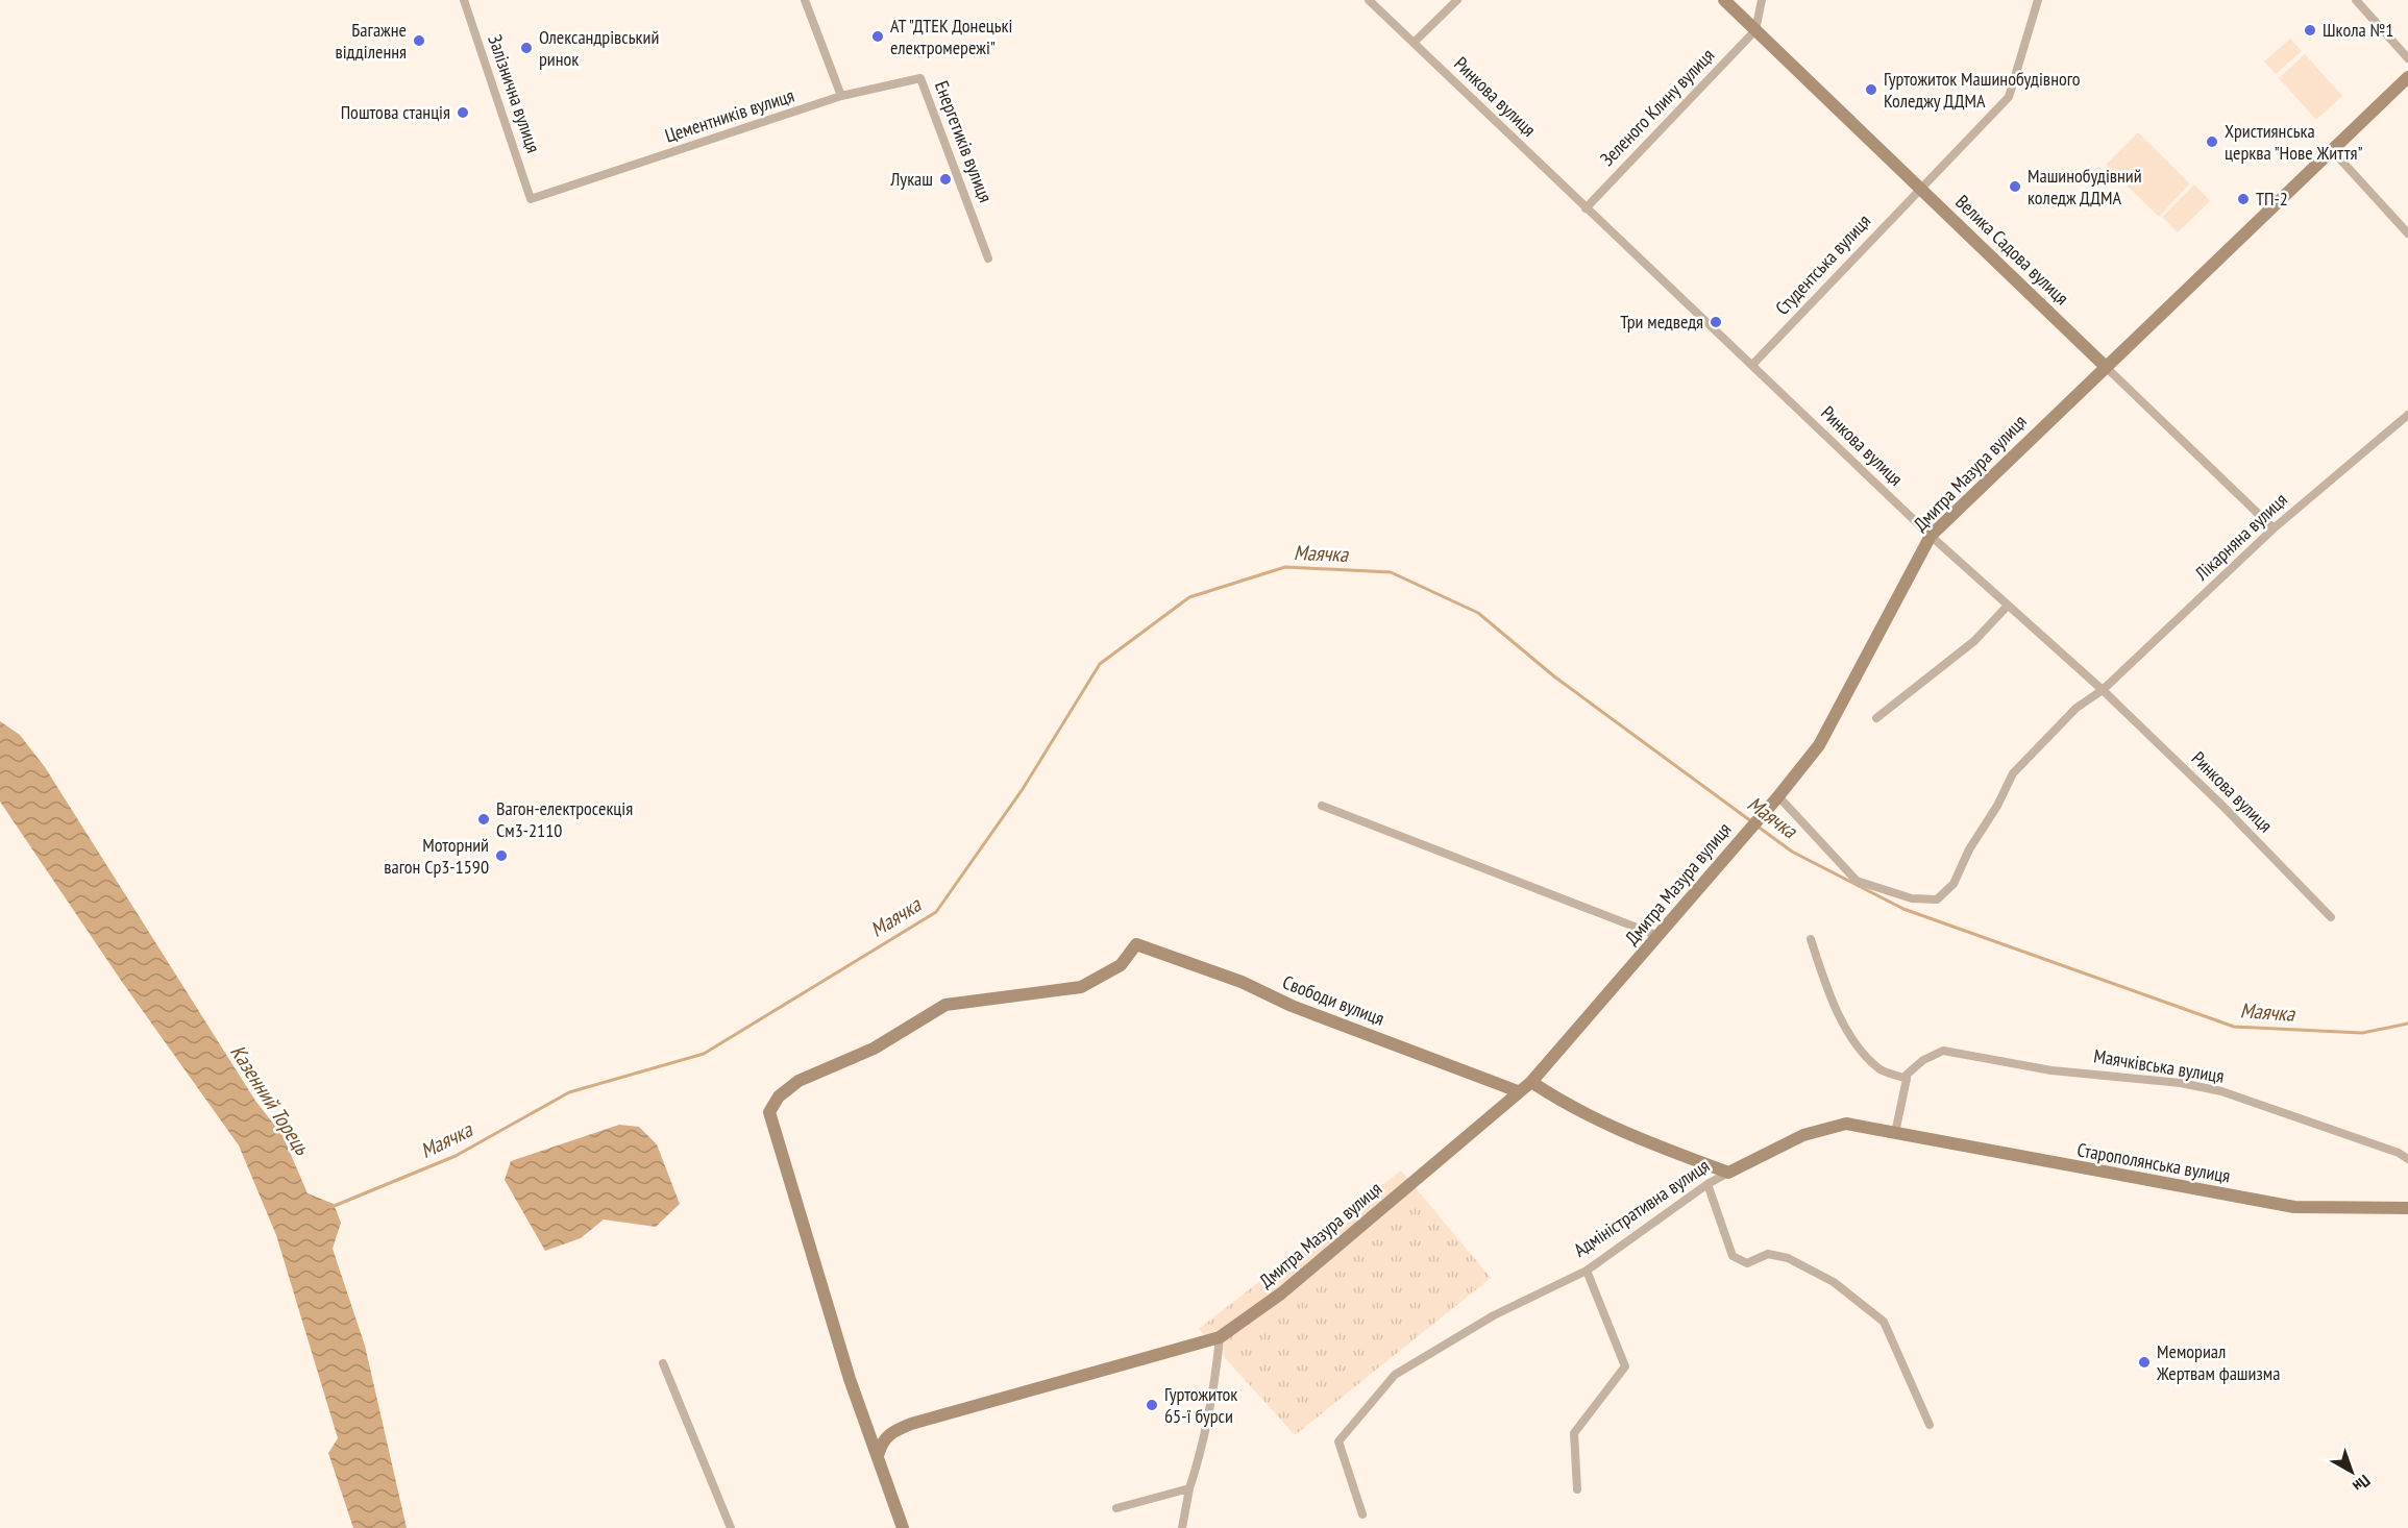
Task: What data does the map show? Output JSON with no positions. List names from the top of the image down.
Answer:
{
  "streets": {
    "street": [
      "Залізнична вулиця",
      "Ринкова вулиця",
      "Зеленого Клину вулиця",
      "Цементників вулиця",
      "Енергетиків вулиця",
      "Велика Садова вулиця",
      "Студентська вулиця",
      "Дмитра Мазура вулиця",
      "Лікарняна вулиця",
      "Свободи вулиця",
      "Маячківська вулиця",
      "Старополянська вулиця",
      "Адміністративна вулиця"
    ]
  },
  "crossings": [
    ["Залізнична вулиця", "Цементників вулиця"],
    ["Ринкова вулиця", "Зеленого Клину вулиця"],
    ["Ринкова вулиця", "Студентська вулиця"],
    ["Ринкова вулиця", "Дмитра Мазура вулиця"],
    ["Ринкова вулиця", "Лікарняна вулиця"],
    ["Зеленого Клину вулиця", "Велика Садова вулиця"],
    ["Цементників вулиця", "Енергетиків вулиця"],
    ["Велика Садова вулиця", "Студентська вулиця"],
    ["Велика Садова вулиця", "Дмитра Мазура вулиця"],
    ["Велика Садова вулиця", "Лікарняна вулиця"],
    ["Дмитра Мазура вулиця", "Лікарняна вулиця"],
    ["Дмитра Мазура вулиця", "Свободи вулиця"],
    ["Старополянська вулиця", "Адміністративна вулиця"]
  ],
  "water": ["Маячка", "Казенний Торець"],
  "places": [
    "Школа №1",
    "АТ \"ДТЕК Донецькі електромережі\"",
    "Багажне відділення",
    "Олександрівський ринок",
    "Гуртожиток Машинобудівного Коледжу ДДМА",
    "Поштова станція",
    "Християнська церква \"Нове Життя\"",
    "Лукаш",
    "Машинобудівний коледж ДДМА",
    "ТП-2",
    "Три медведя",
    "Вагон-електросекція См3-2110",
    "Моторний вагон Ср3-1590",
    "Мемориал Жертвам фашизма",
    "Гуртожиток 65-ї бурси"
  ],
  "north": "bottom right"
}
